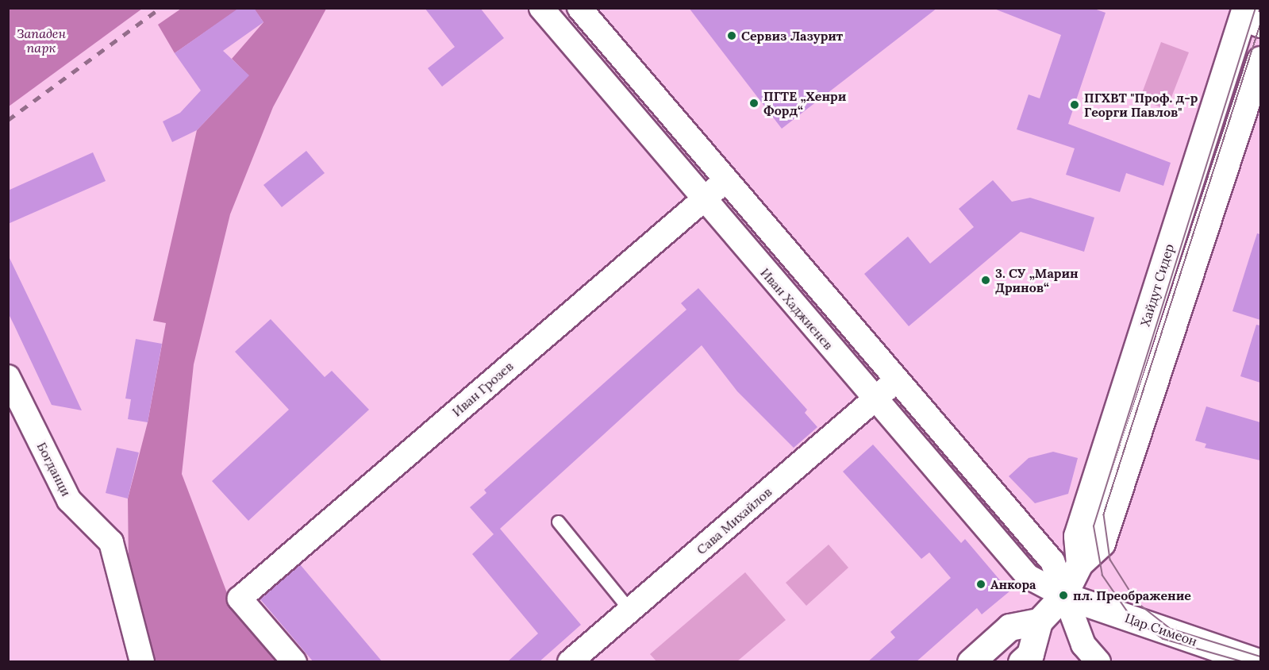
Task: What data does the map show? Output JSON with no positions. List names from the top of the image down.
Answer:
{
  "streets": {
    "street": [
      "Хайдут Сидер",
      "Иван Хаджиенев",
      "Иван Грозев",
      "Богданци",
      "Сава Михайлов",
      "Цар Симеон"
    ]
  },
  "crossings": [
    ["Иван Хаджиенев", "Иван Грозев"],
    ["Иван Хаджиенев", "Сава Михайлов"],
    ["Иван Хаджиенев", "Цар Симеон"]
  ],
  "parks": ["Западен парк"],
  "places": [
    "Сервиз Лазурит",
    "ПГТЕ „Хенри Форд“",
    "ПГХВТ \"Проф. д-р Георги Павлов\"",
    "3. СУ „Марин Дринов“",
    "Анкора",
    "пл. Преображение"
  ]
}
